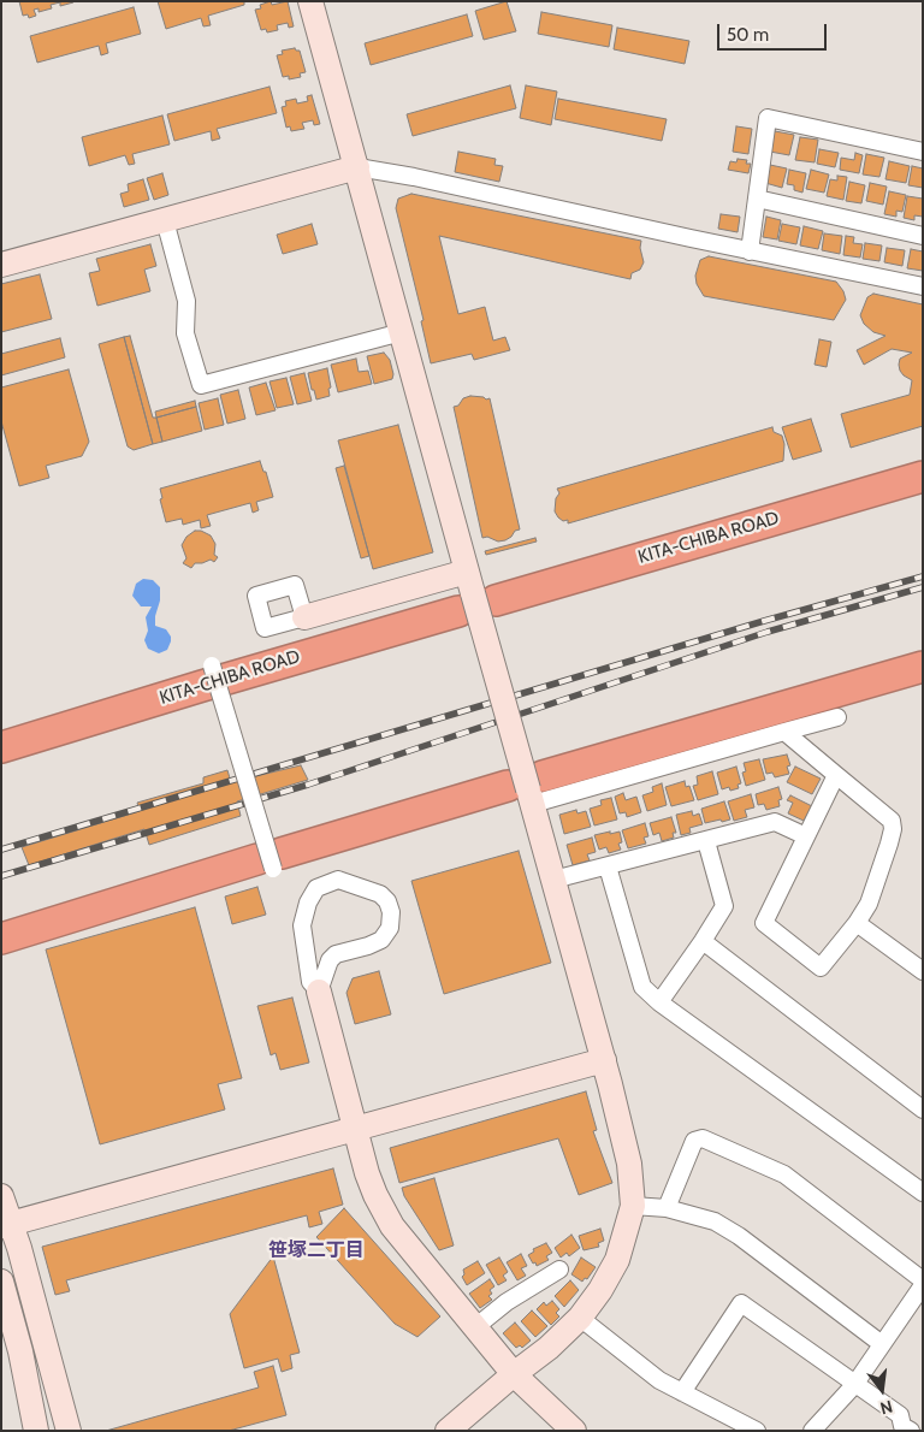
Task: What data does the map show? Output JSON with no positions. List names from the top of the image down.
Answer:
{
  "streets": {
    "highway": ["KITA-CHIBA ROAD"]
  },
  "districts": ["笹塚二丁目"],
  "scale_bar": "50 m",
  "north": "bottom"
}
